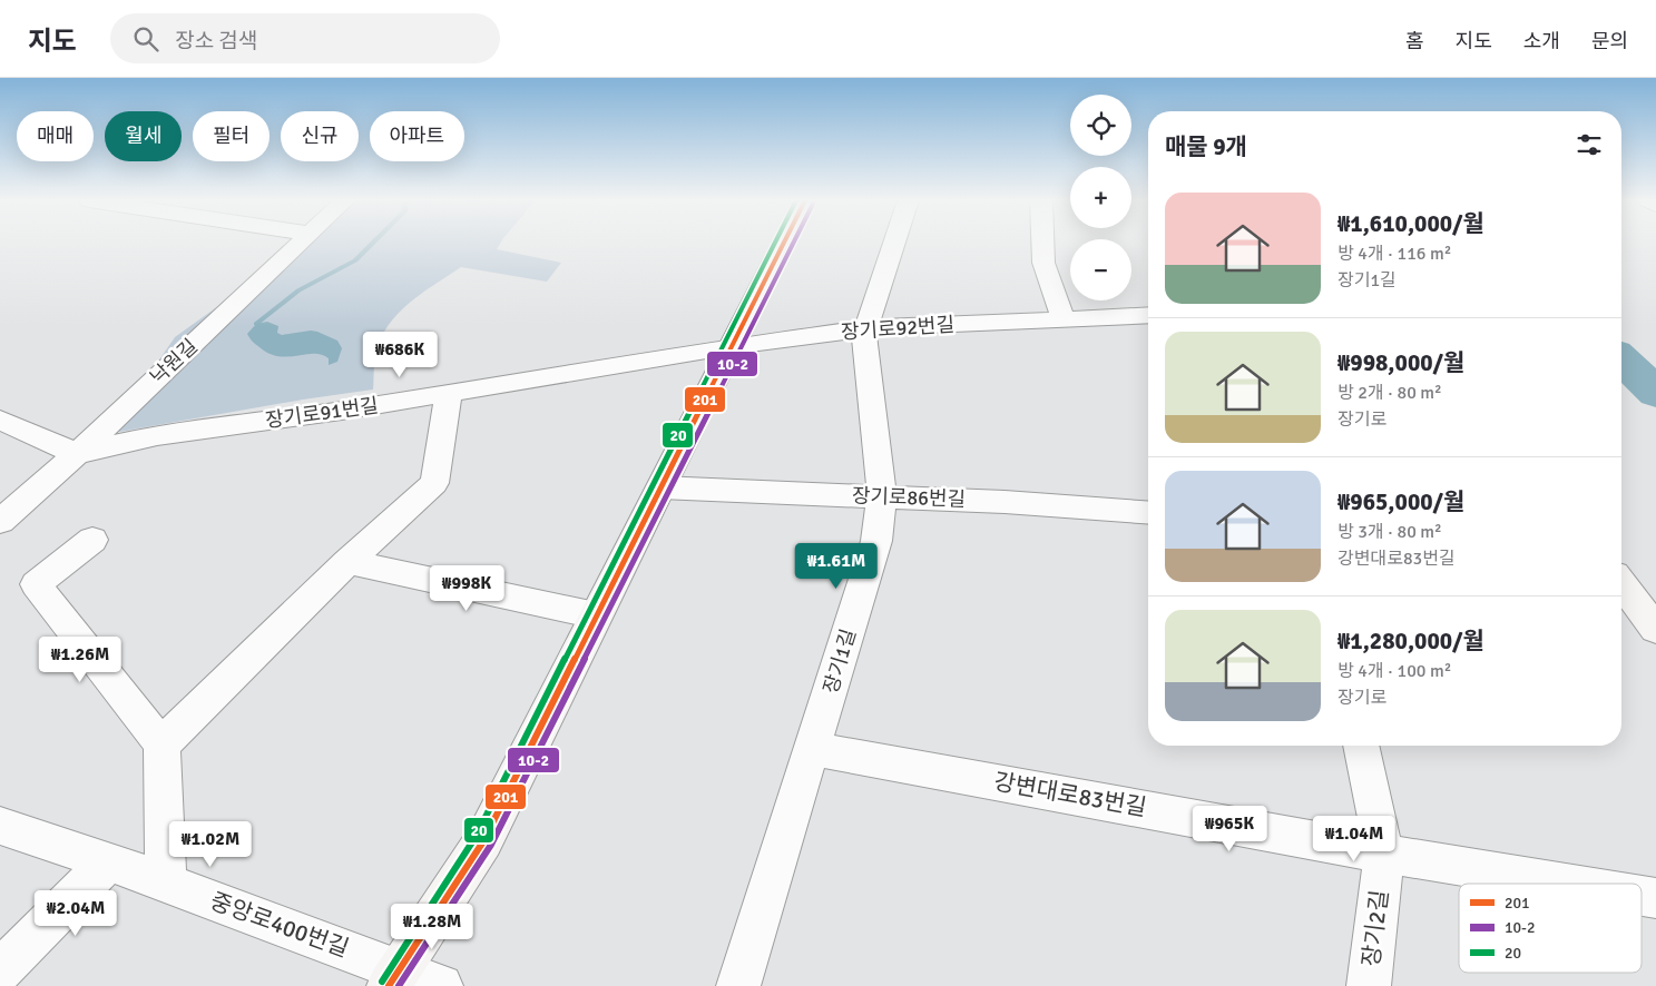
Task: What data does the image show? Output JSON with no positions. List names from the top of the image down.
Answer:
{
  "streets": {
    "street": [
      "장기로92번길",
      "낙원길",
      "장기로91번길",
      "장기로86번길",
      "장기1길",
      "강변대로83번길",
      "중앙로400번길",
      "장기2길"
    ]
  },
  "crossings": [
    ["장기로92번길", "장기로91번길"],
    ["장기로92번길", "장기1길"],
    ["낙원길", "장기로91번길"],
    ["장기로86번길", "장기1길"],
    ["장기1길", "강변대로83번길"],
    ["강변대로83번길", "장기2길"]
  ],
  "lines": ["transit line 201", "transit line 10-2", "transit line 20"],
  "legend": ["201", "10-2", "20"],
  "page": {
    "header": "지도",
    "search": "장소 검색",
    "nav": [
      "홈",
      "지도",
      "소개",
      "문의"
    ],
    "map_buttons": ["+", "−"],
    "chip": [
      "매매",
      "월세",
      "필터",
      "신규",
      "아파트"
    ],
    "heading": "매물 9개",
    "list": [
      {
        "name": "₩1,610,000/월",
        "note": "방 4개 · 116 m² · 장기1길"
      },
      {
        "name": "₩998,000/월",
        "note": "방 2개 · 80 m² · 장기로"
      },
      {
        "name": "₩965,000/월",
        "note": "방 3개 · 80 m² · 강변대로83번길"
      },
      {
        "name": "₩1,280,000/월",
        "note": "방 4개 · 100 m² · 장기로"
      }
    ],
    "price": [
      "₩686K",
      "₩1.61M",
      "₩998K",
      "₩1.26M",
      "₩965K",
      "₩1.04M",
      "₩1.02M",
      "₩2.04M",
      "₩1.28M"
    ]
  }
}
